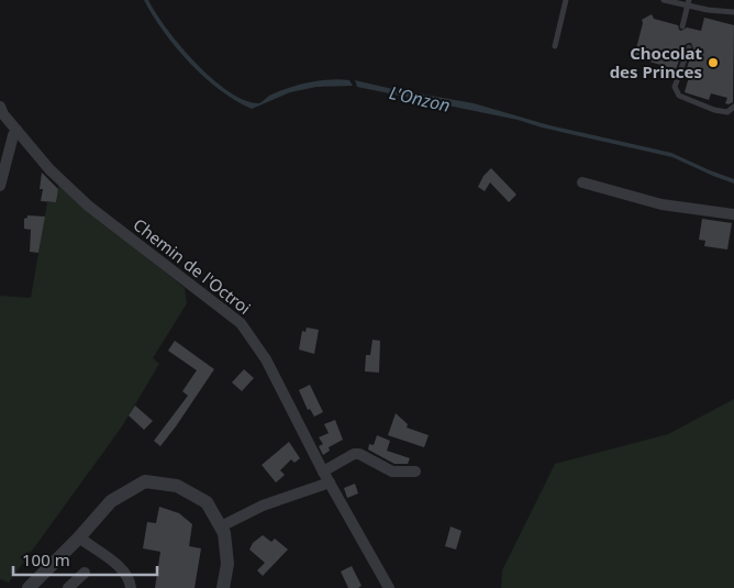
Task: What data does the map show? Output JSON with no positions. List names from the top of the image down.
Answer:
{
  "streets": {
    "street": ["Chemin de l'Octroi"]
  },
  "water": ["L'Onzon"],
  "places": ["Chocolat des Princes"],
  "scale_bar": "100 m"
}
